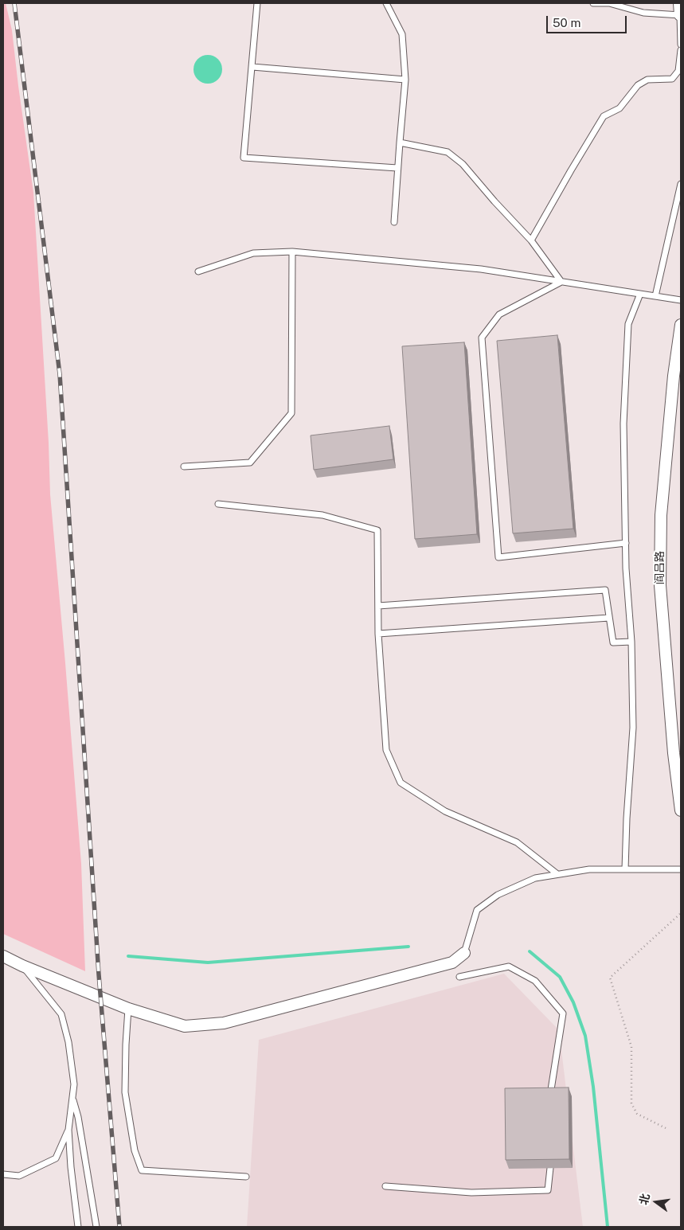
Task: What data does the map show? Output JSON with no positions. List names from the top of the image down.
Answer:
{
  "streets": {
    "street": ["阎吕路"]
  },
  "scale_bar": "50 m",
  "north": "left"
}
